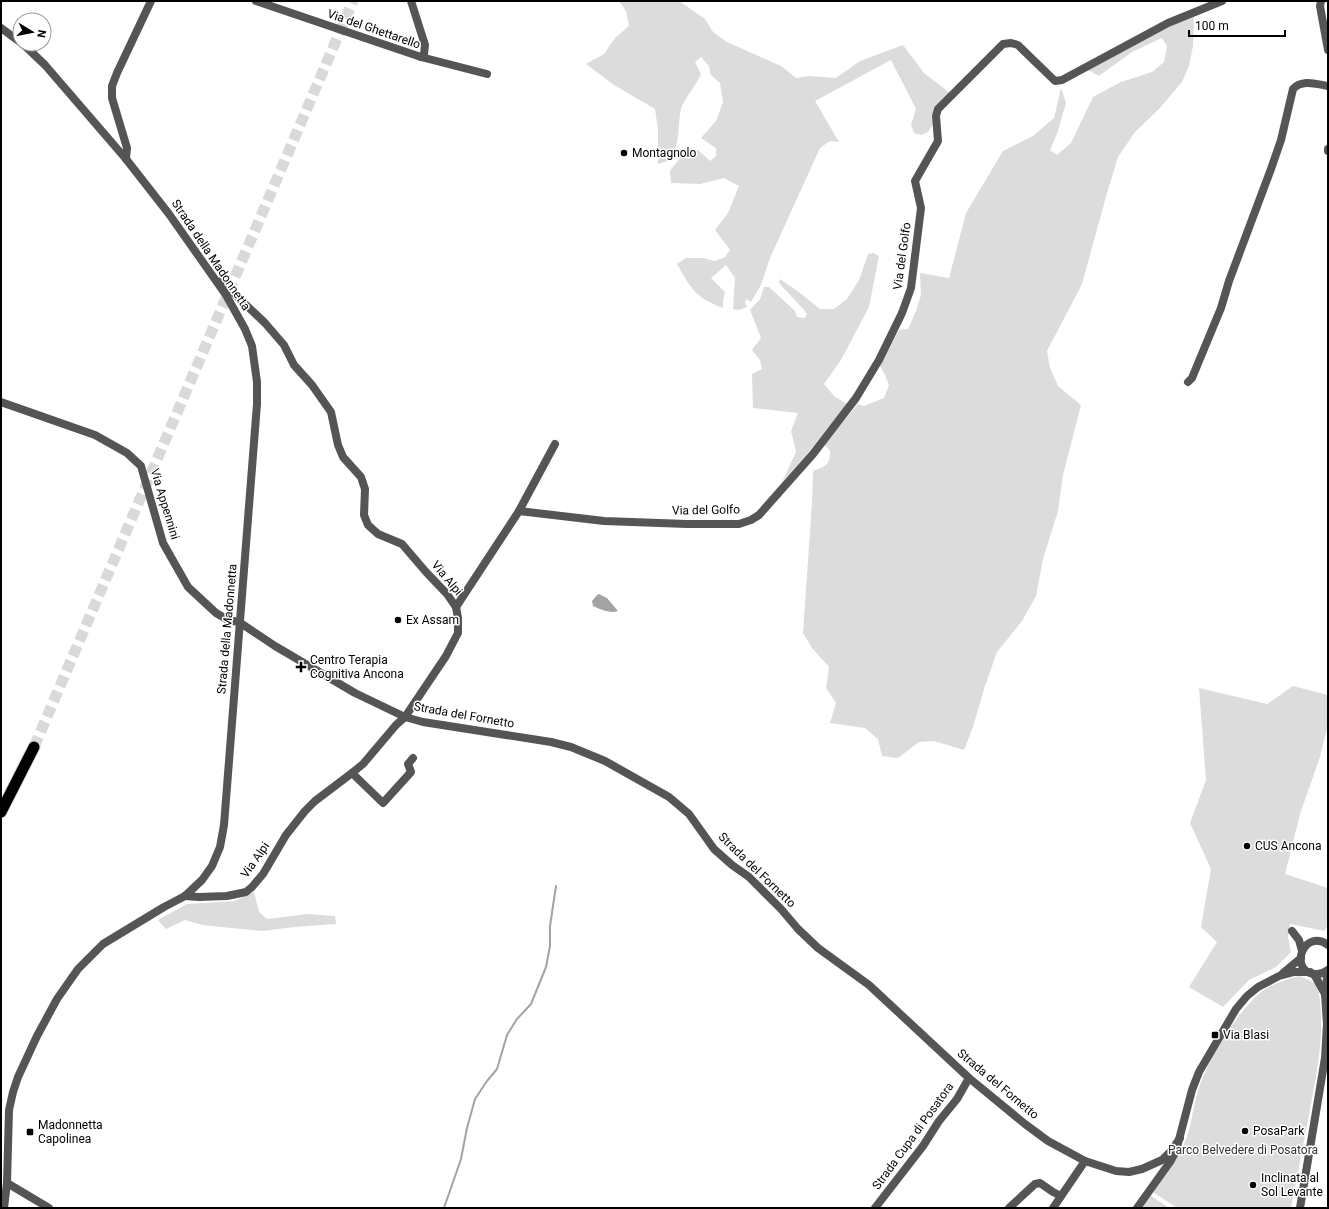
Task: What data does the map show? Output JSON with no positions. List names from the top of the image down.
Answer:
{
  "streets": {
    "street": [
      "Via del Ghettarello",
      "Strada della Madonnetta",
      "Via del Golfo",
      "Via Appennini",
      "Via Alpi",
      "Strada del Fornetto",
      "Strada Cupa di Posatora"
    ]
  },
  "crossings": [
    ["Strada della Madonnetta", "Via Appennini"],
    ["Strada della Madonnetta", "Via Alpi"],
    ["Strada della Madonnetta", "Strada del Fornetto"],
    ["Via Appennini", "Strada del Fornetto"],
    ["Via Alpi", "Strada del Fornetto"],
    ["Strada del Fornetto", "Strada Cupa di Posatora"]
  ],
  "parks": ["Parco Belvedere di Posatora"],
  "places": {
    "other": [
      "Montagnolo",
      "Ex Assam",
      "CUS Ancona",
      "PosaPark",
      "Inclinata al Sol Levante"
    ],
    "health": ["Centro Terapia Cognitiva Ancona"],
    "transit": ["Via Blasi", "Madonnetta Capolinea"]
  },
  "scale_bar": "100 m",
  "north": "right"
}
